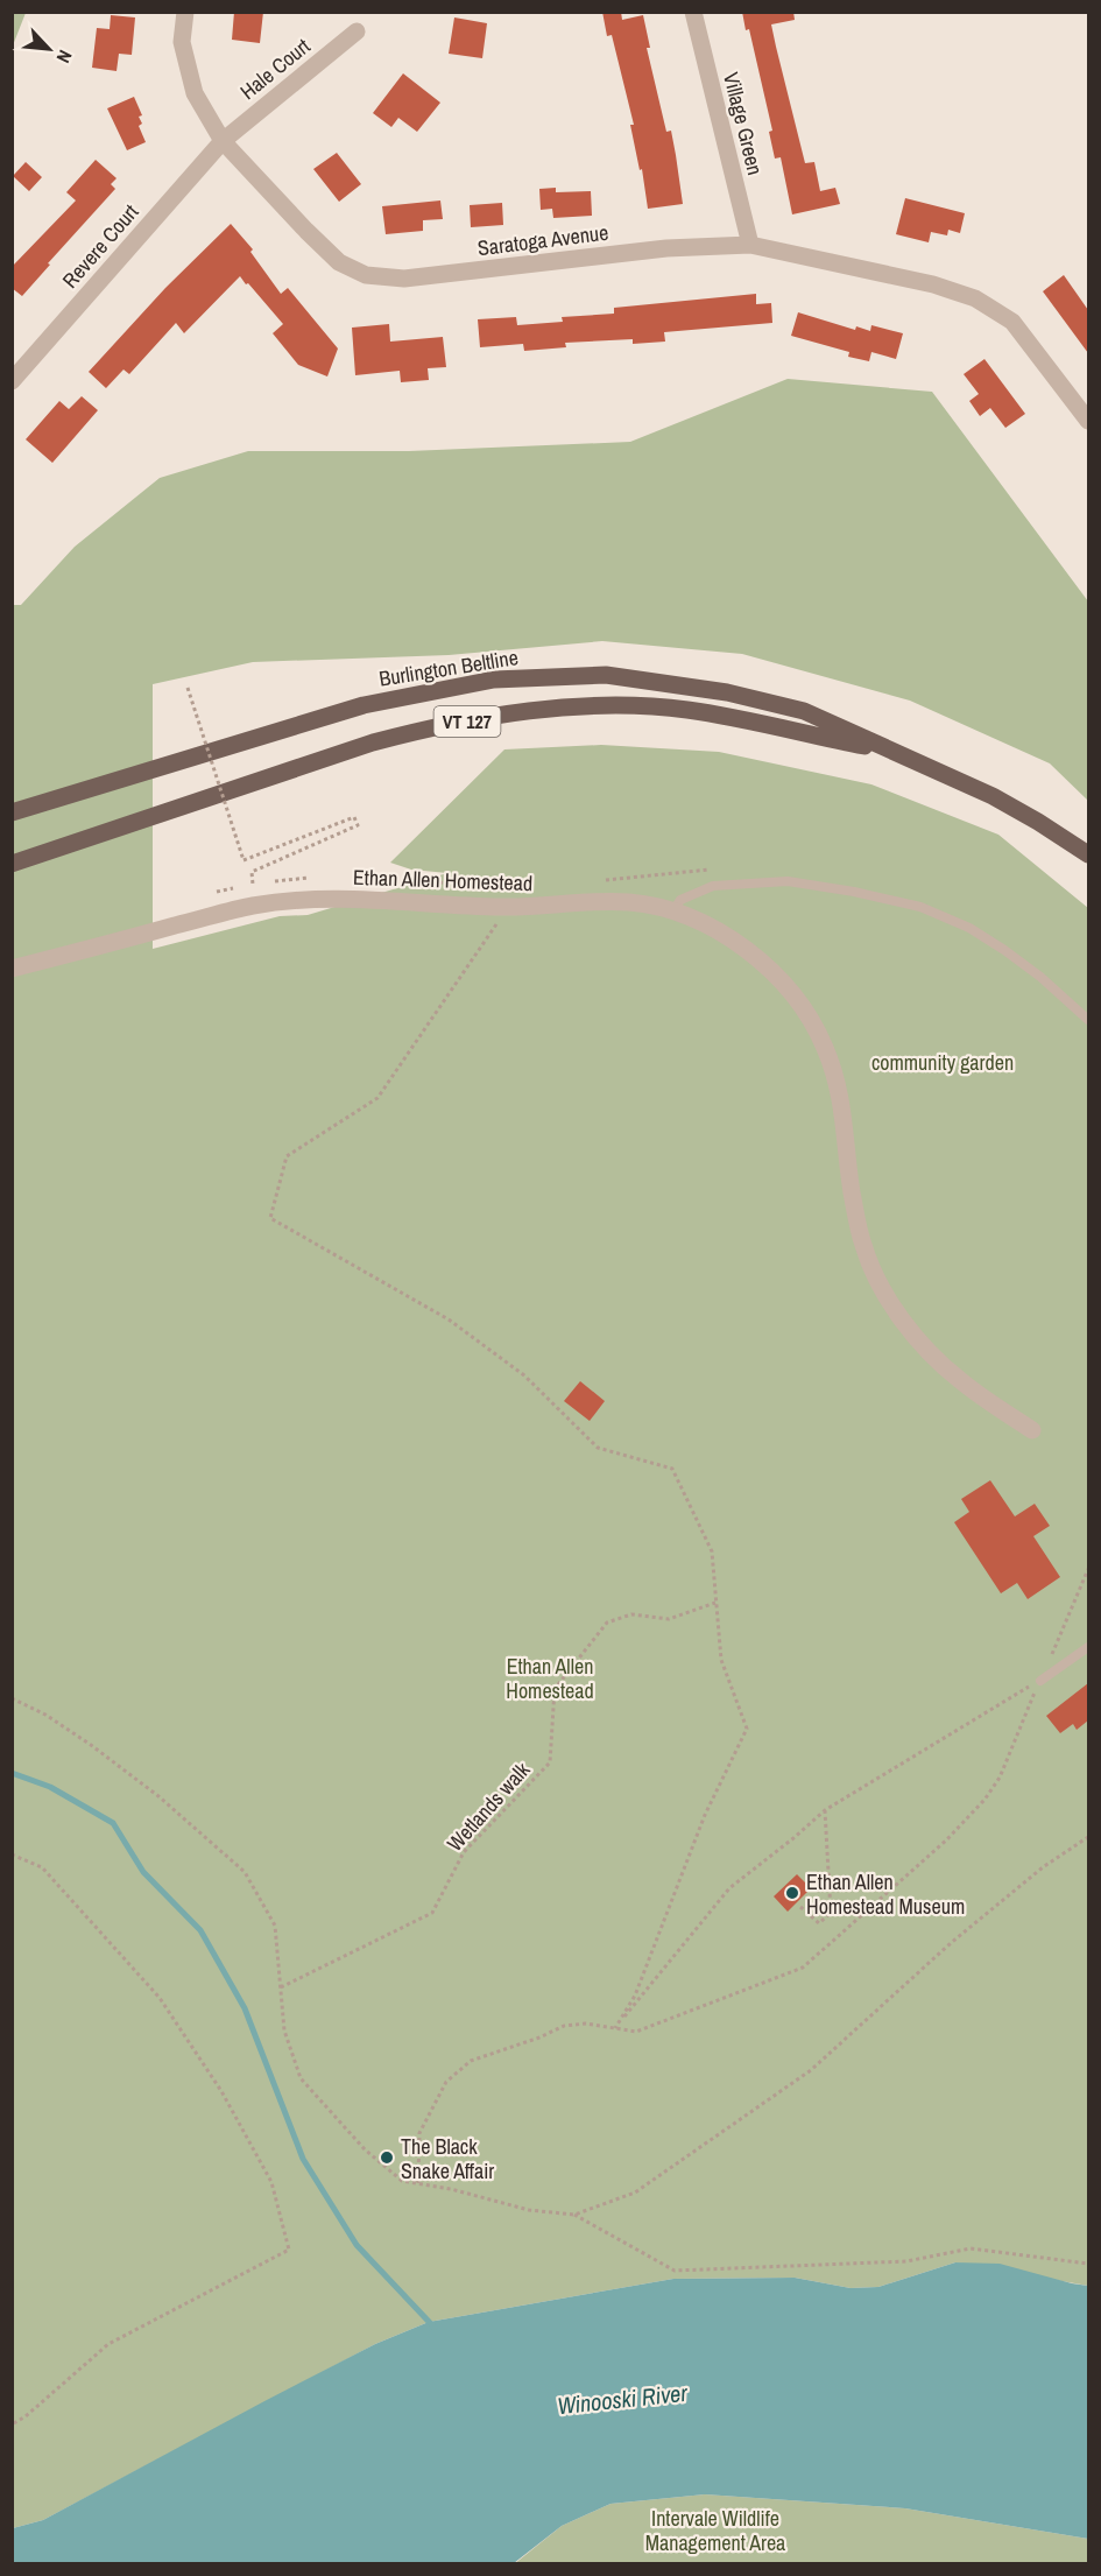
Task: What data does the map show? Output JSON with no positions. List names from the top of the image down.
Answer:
{
  "streets": {
    "main road": ["Burlington Beltline", "VT 127"],
    "street": [
      "Hale Court",
      "Village Green",
      "Saratoga Avenue",
      "Revere Court",
      "Ethan Allen Homestead"
    ],
    "path": ["Wetlands walk"]
  },
  "crossings": [
    ["Hale Court", "Saratoga Avenue"],
    ["Hale Court", "Revere Court"],
    ["Village Green", "Saratoga Avenue"],
    ["Saratoga Avenue", "Revere Court"]
  ],
  "water": ["Winooski River"],
  "parks": ["community garden", "Ethan Allen Homestead", "Intervale Wildlife Management Area"],
  "places": ["Ethan Allen Homestead Museum", "The Black Snake Affair"],
  "north": "bottom right"
}
